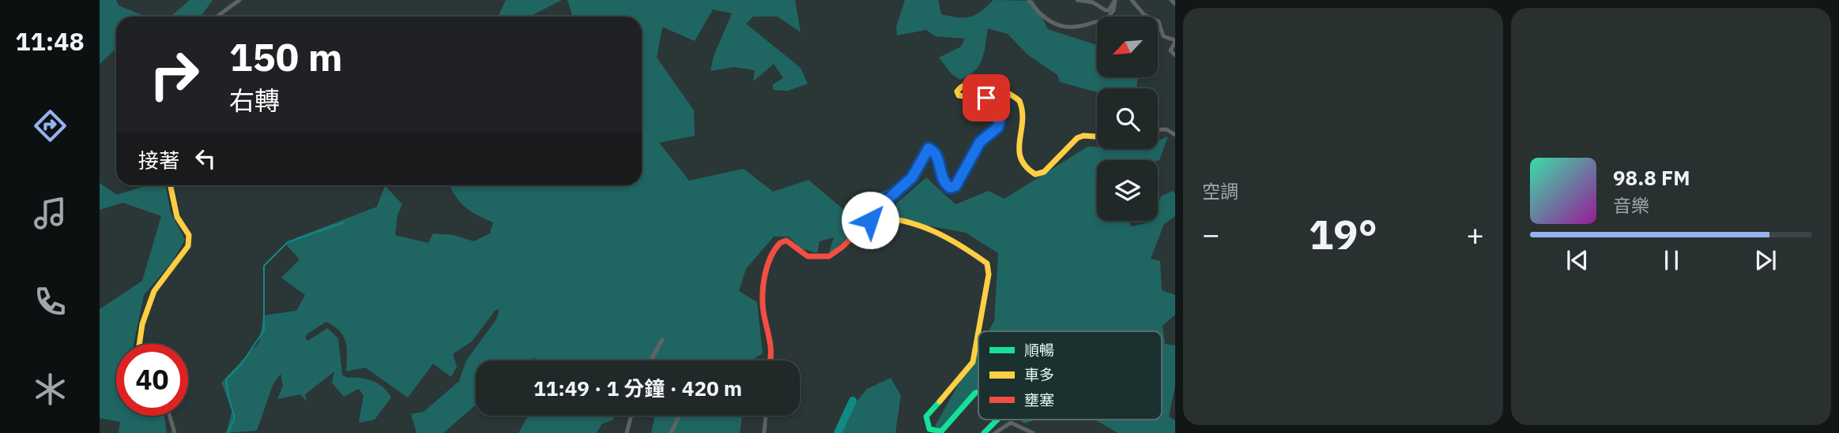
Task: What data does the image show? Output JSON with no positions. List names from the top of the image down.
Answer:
{
  "legend": ["順暢", "車多", "壅塞"],
  "north": "bottom left",
  "page": {
    "tabs": "11:48",
    "tile": "空調",
    "turn": ["150 m", "右轉"],
    "then": "接著",
    "song": ["98.8 FM", "音樂"],
    "heat": ["−", "19°", "+"],
    "limit": "40",
    "trip": "11:49 · 1 分鐘 · 420 m"
  }
}
